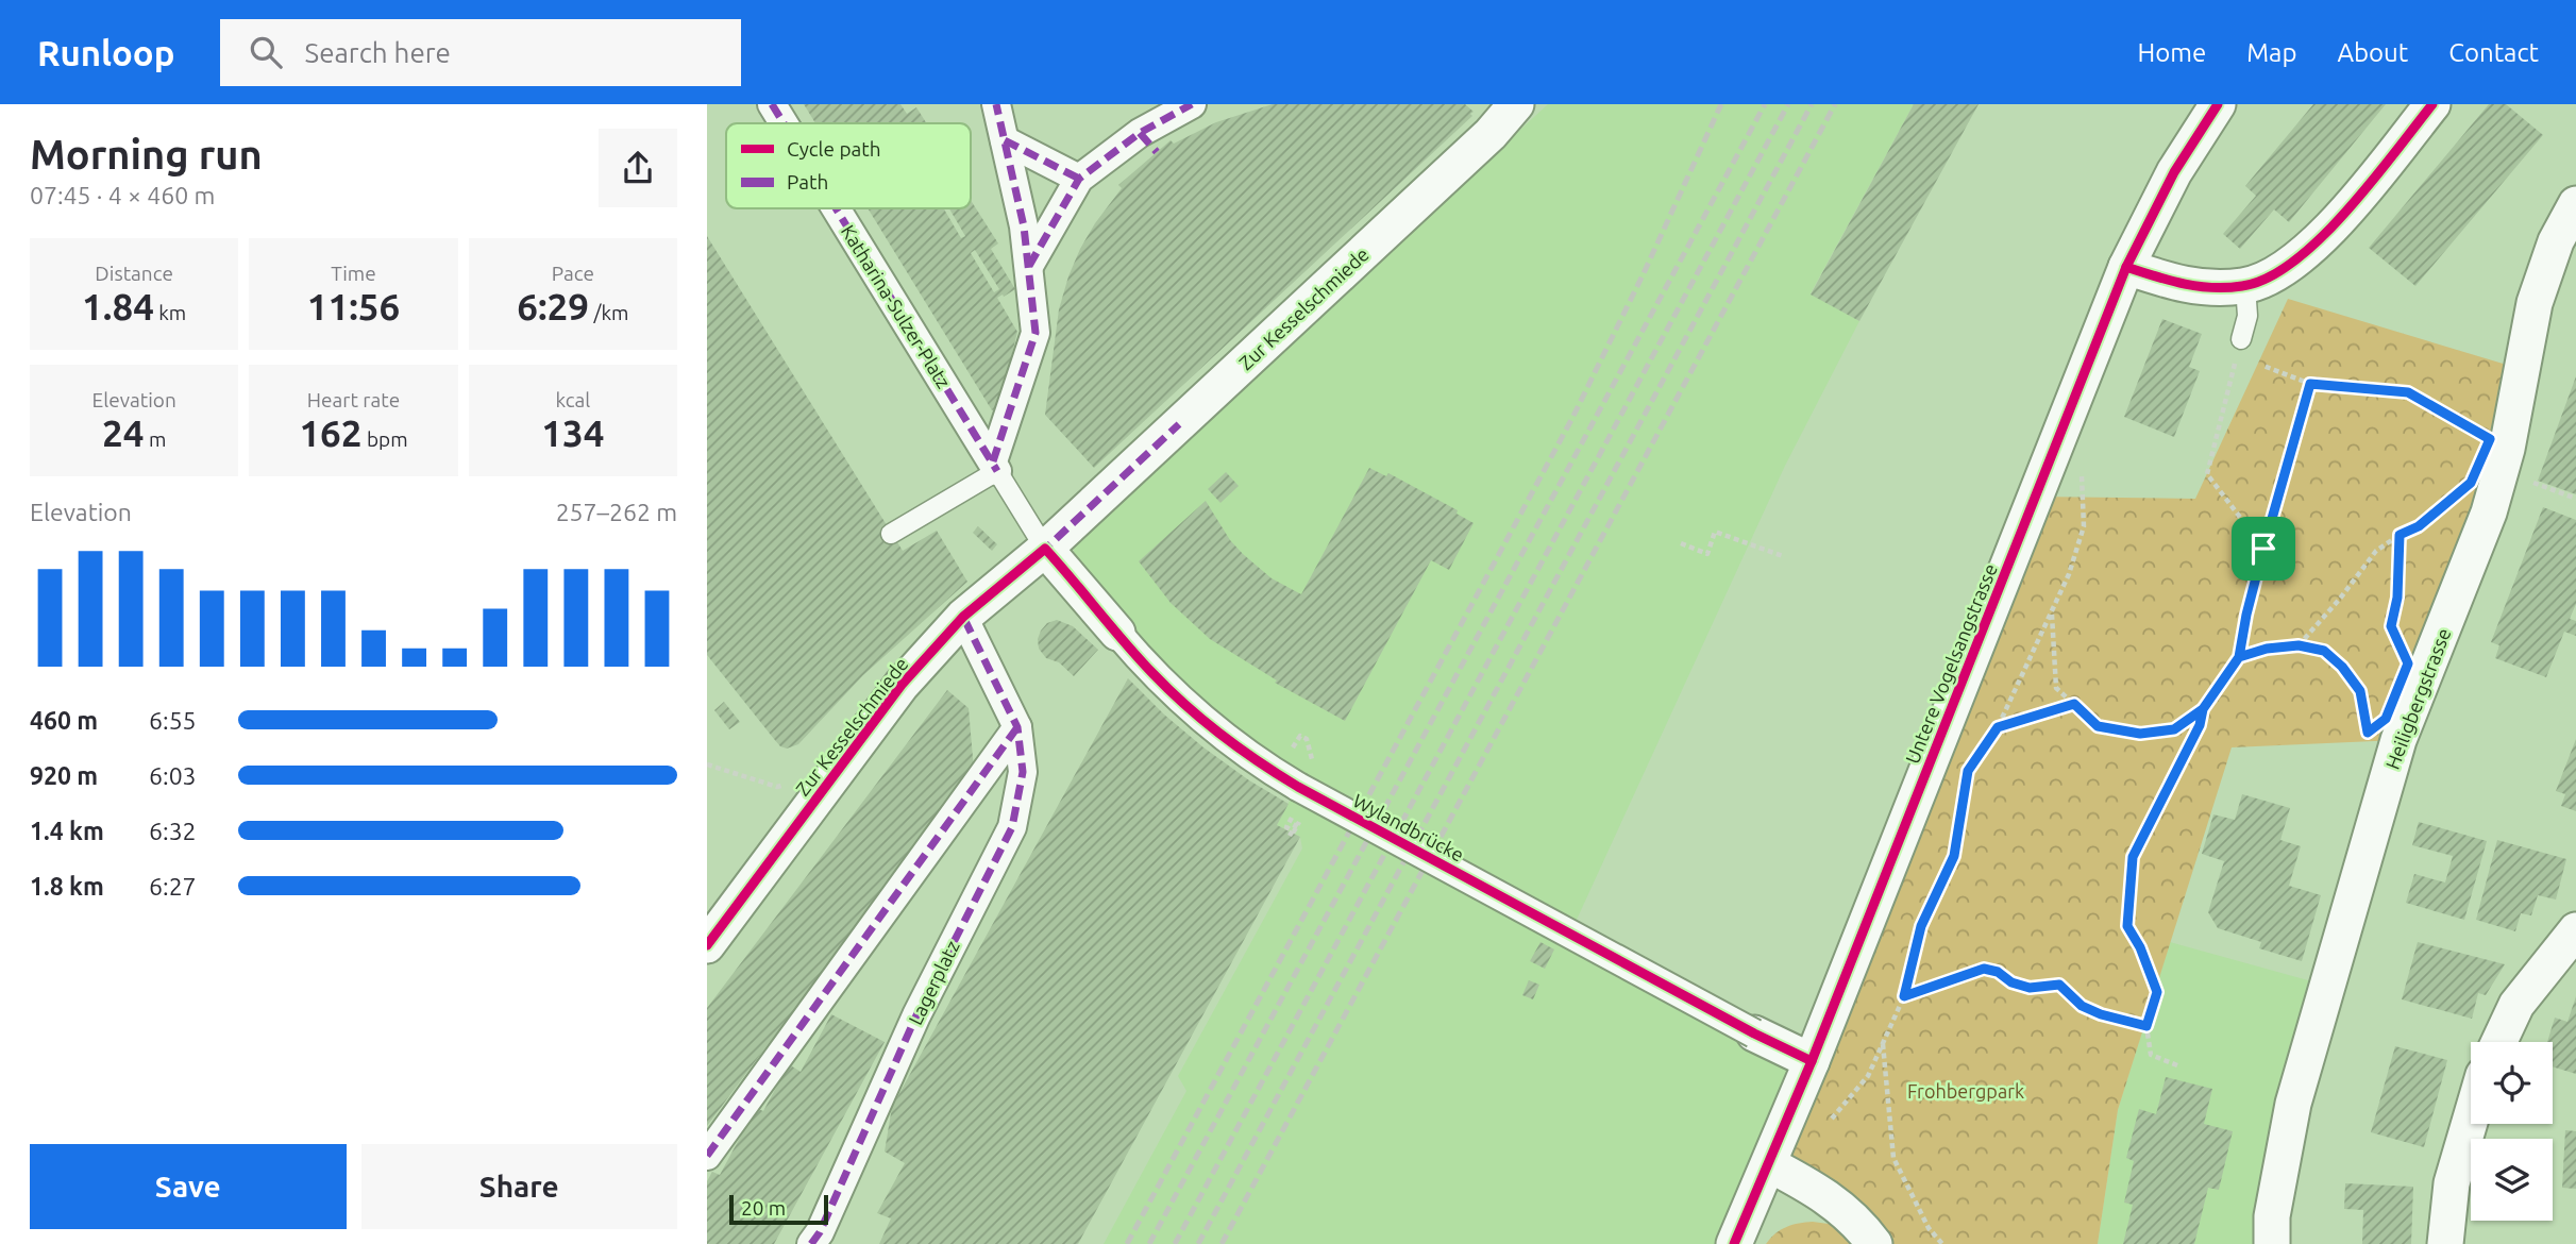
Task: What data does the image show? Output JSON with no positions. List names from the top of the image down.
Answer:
{
  "streets": {
    "street": [
      "Katharina-Sulzer-Platz",
      "Zur Kesselschmiede",
      "Untere Vogelsangstrasse",
      "Heiligbergstrasse",
      "Wylandbrücke",
      "Lagerplatz"
    ]
  },
  "crossings": [
    ["Katharina-Sulzer-Platz", "Zur Kesselschmiede"],
    ["Katharina-Sulzer-Platz", "Wylandbrücke"],
    ["Zur Kesselschmiede", "Wylandbrücke"],
    ["Zur Kesselschmiede", "Lagerplatz"],
    ["Untere Vogelsangstrasse", "Wylandbrücke"]
  ],
  "parks": ["Frohbergpark"],
  "legend": ["Cycle path", "Path"],
  "scale_bar": "20 m",
  "page": {
    "header": "Runloop",
    "search": "Search here",
    "nav": [
      "Home",
      "Map",
      "About",
      "Contact"
    ],
    "heading": ["Morning run", "07:45 · 4 × 460 m"],
    "stats": [
      ["Distance", "1.84 km"],
      ["Time", "11:56"],
      ["Pace", "6:29 /km"],
      ["Elevation", "24 m"],
      ["Heart rate", "162 bpm"],
      ["kcal", "134"]
    ],
    "chart": ["Elevation", "257–262 m"],
    "list": [
      {
        "name": "460 m",
        "note": "6:55"
      },
      {
        "name": "920 m",
        "note": "6:03"
      },
      {
        "name": "1.4 km",
        "note": "6:32"
      },
      {
        "name": "1.8 km",
        "note": "6:27"
      }
    ],
    "buttons": ["Save", "Share"],
    "scale": "20 m"
  }
}
